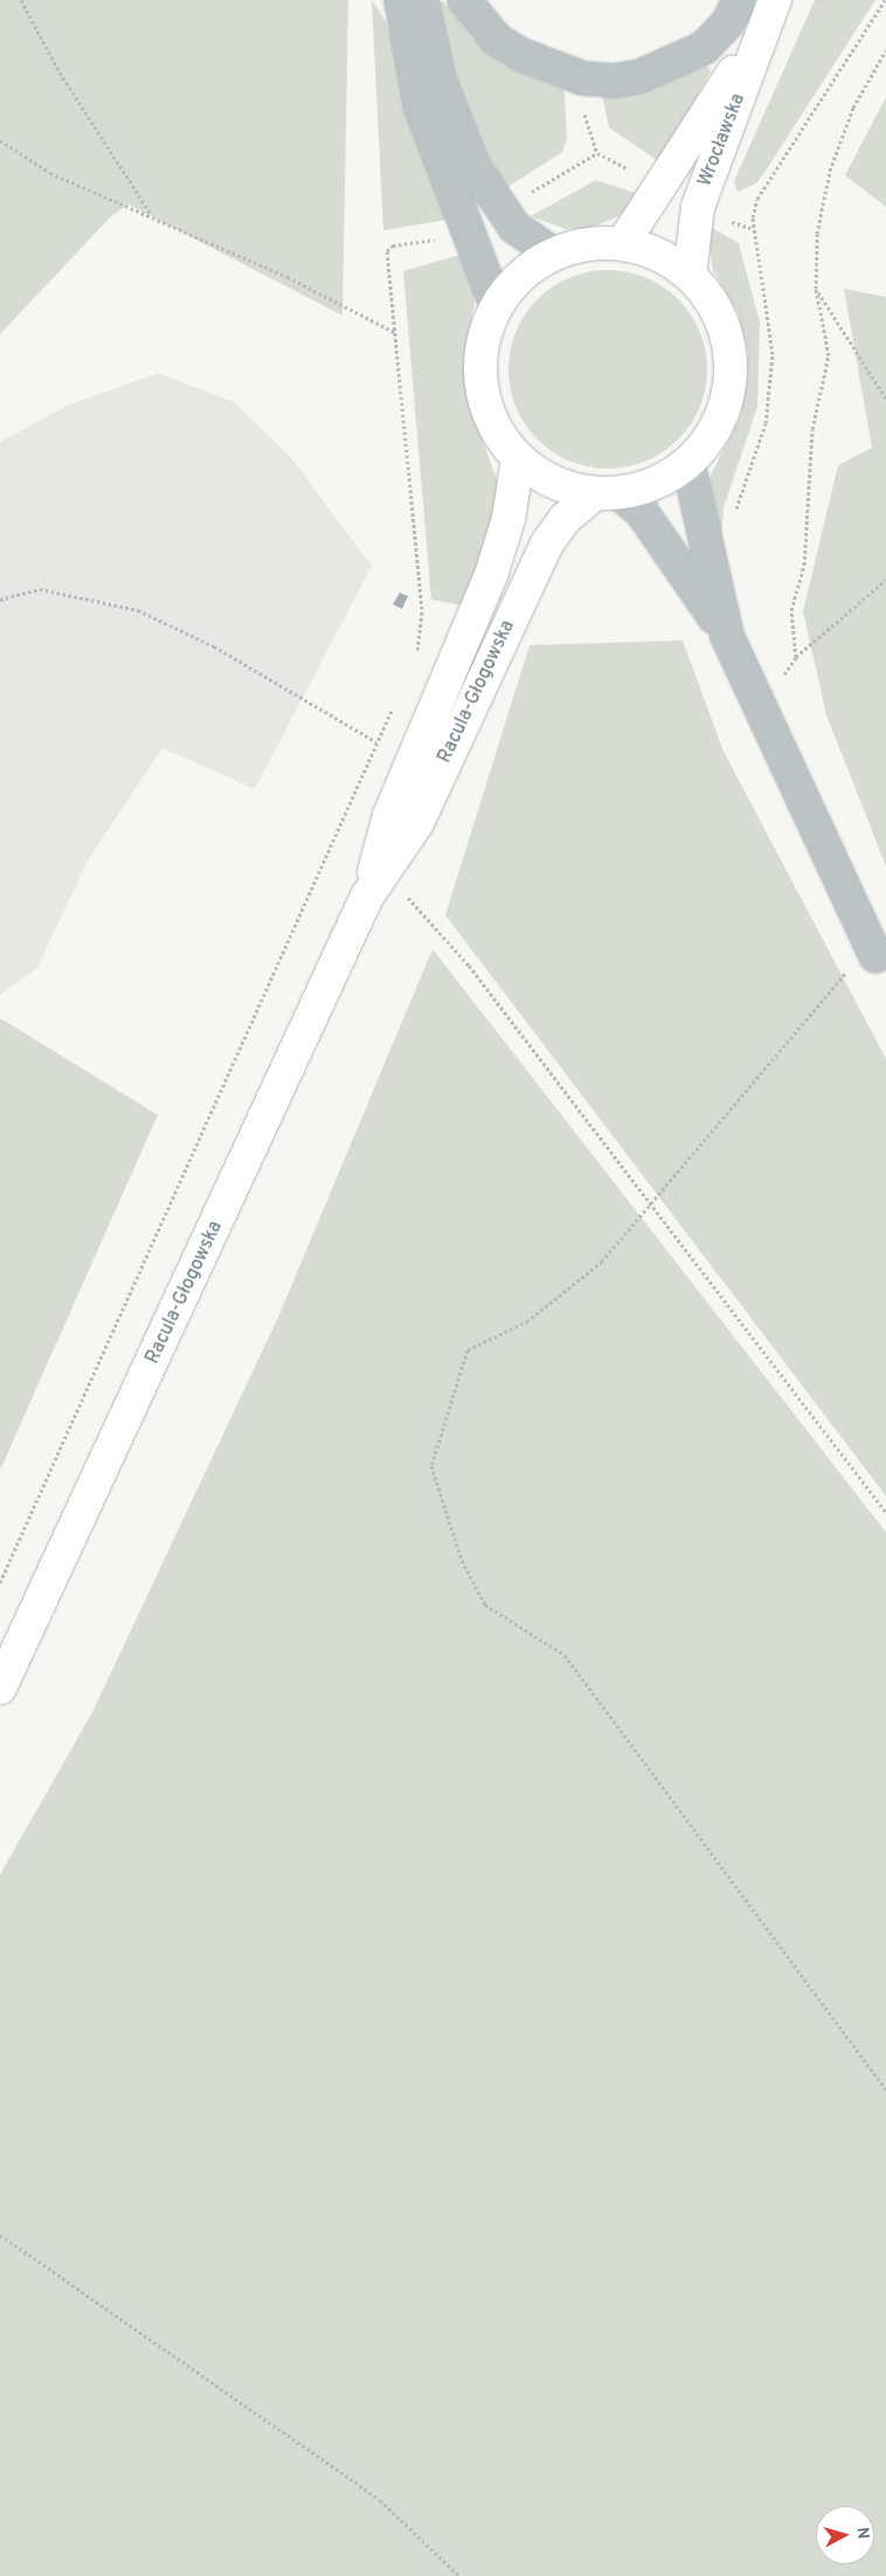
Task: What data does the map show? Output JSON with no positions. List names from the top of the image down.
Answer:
{
  "streets": {
    "main road": ["Wrocławska", "Racula-Głogowska"]
  },
  "north": "right"
}
